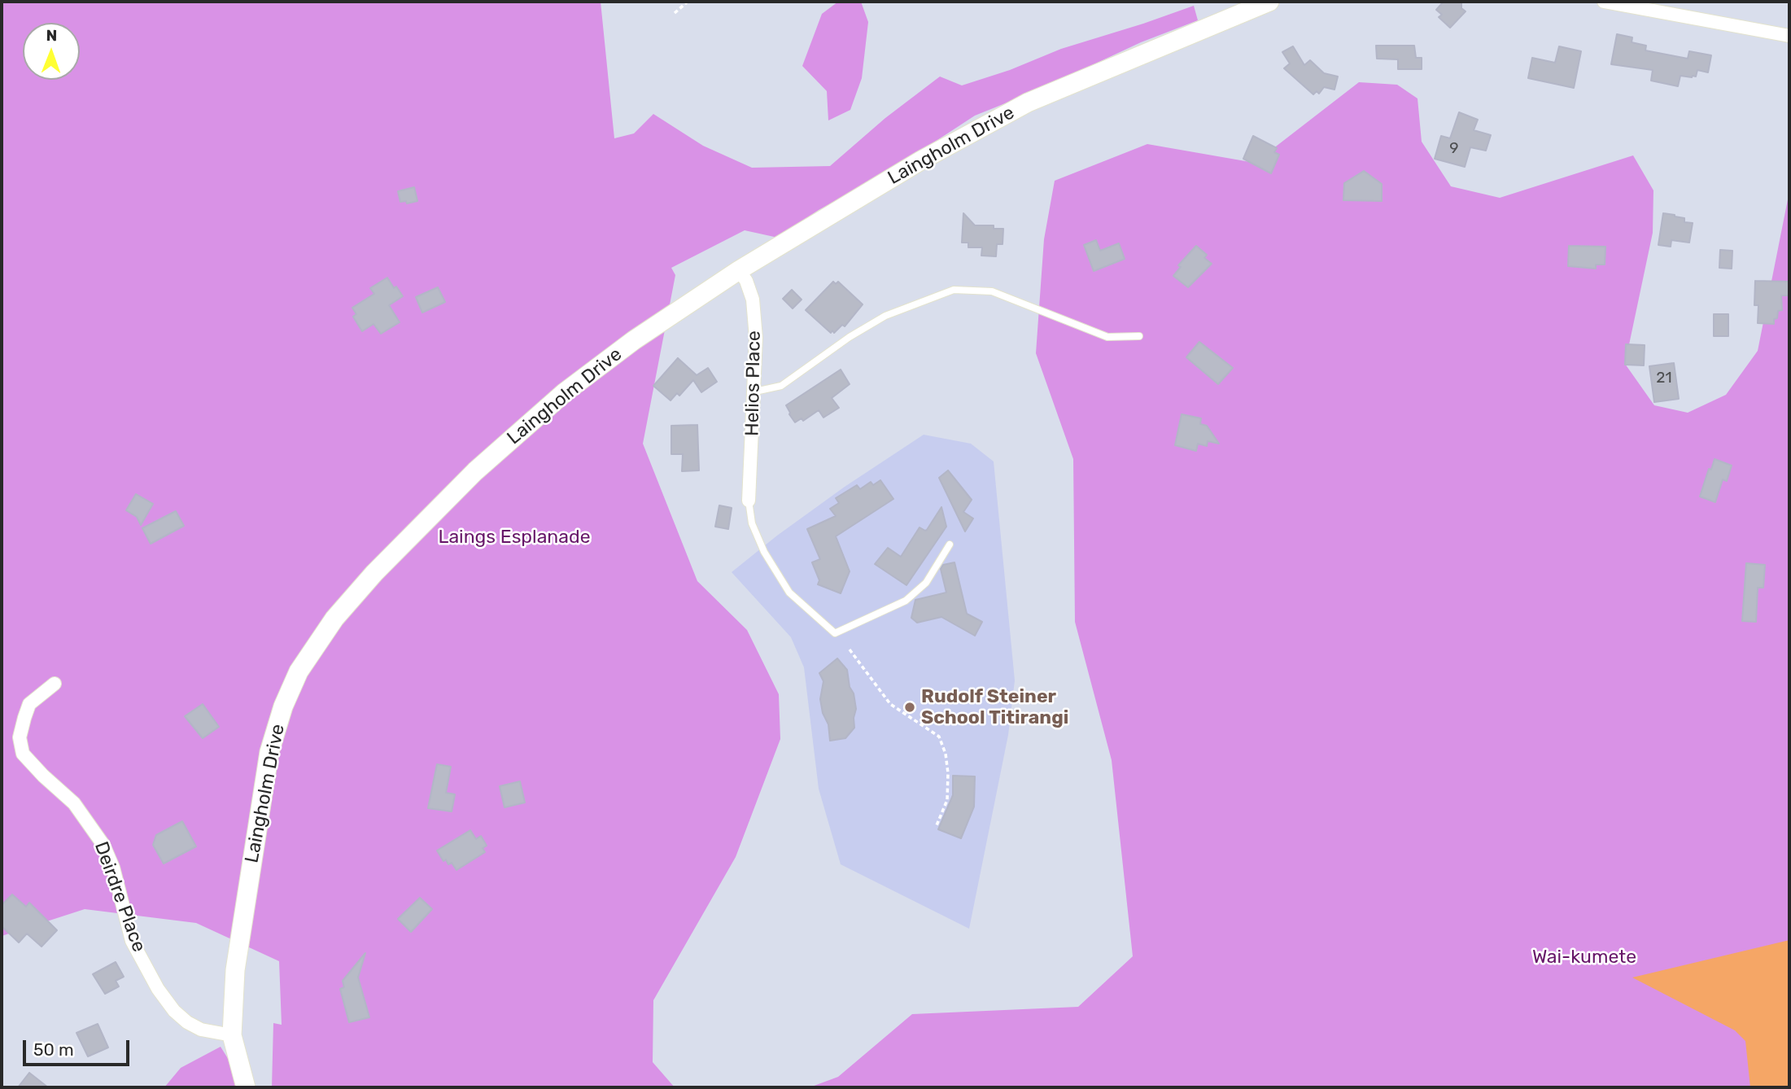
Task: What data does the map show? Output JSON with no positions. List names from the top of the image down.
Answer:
{
  "streets": {
    "street": ["Laingholm Drive", "Helios Place", "Deirdre Place"]
  },
  "crossings": [
    ["Laingholm Drive", "Helios Place"],
    ["Laingholm Drive", "Deirdre Place"]
  ],
  "parks": ["Laings Esplanade", "Wai-kumete"],
  "places": ["Rudolf Steiner School Titirangi"],
  "house_numbers": ["9", "21"],
  "scale_bar": "50 m",
  "north": "top"
}
